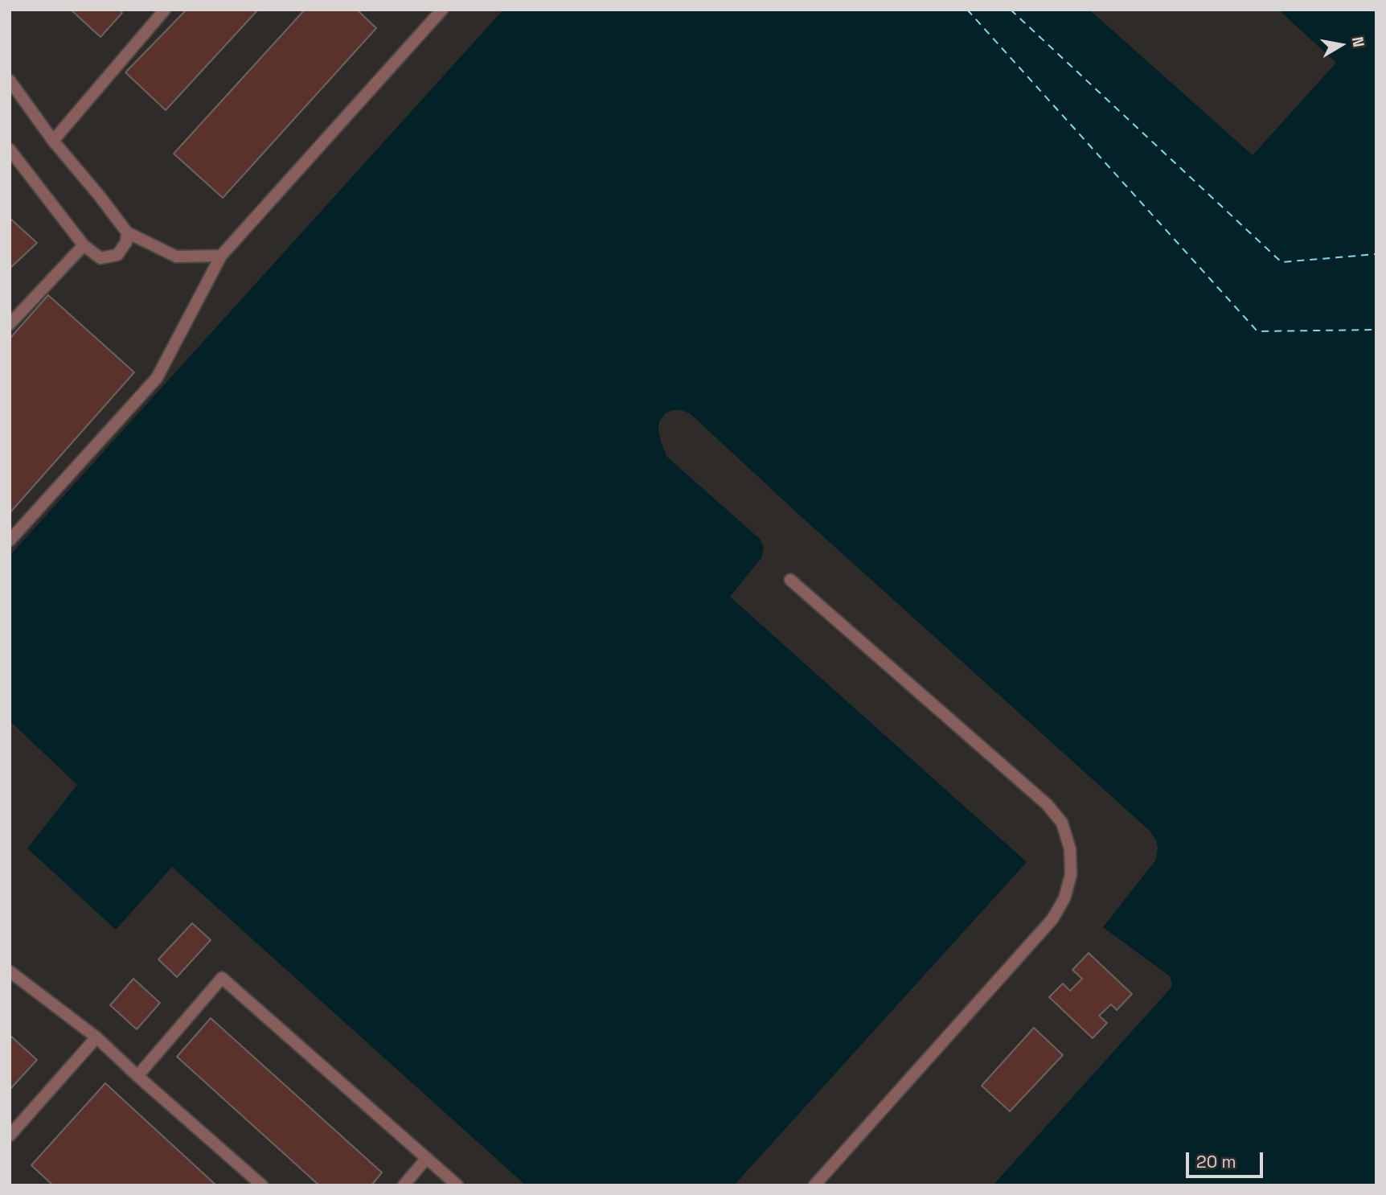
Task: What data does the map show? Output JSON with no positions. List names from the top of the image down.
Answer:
{
  "scale_bar": "20 m",
  "north": "right"
}
